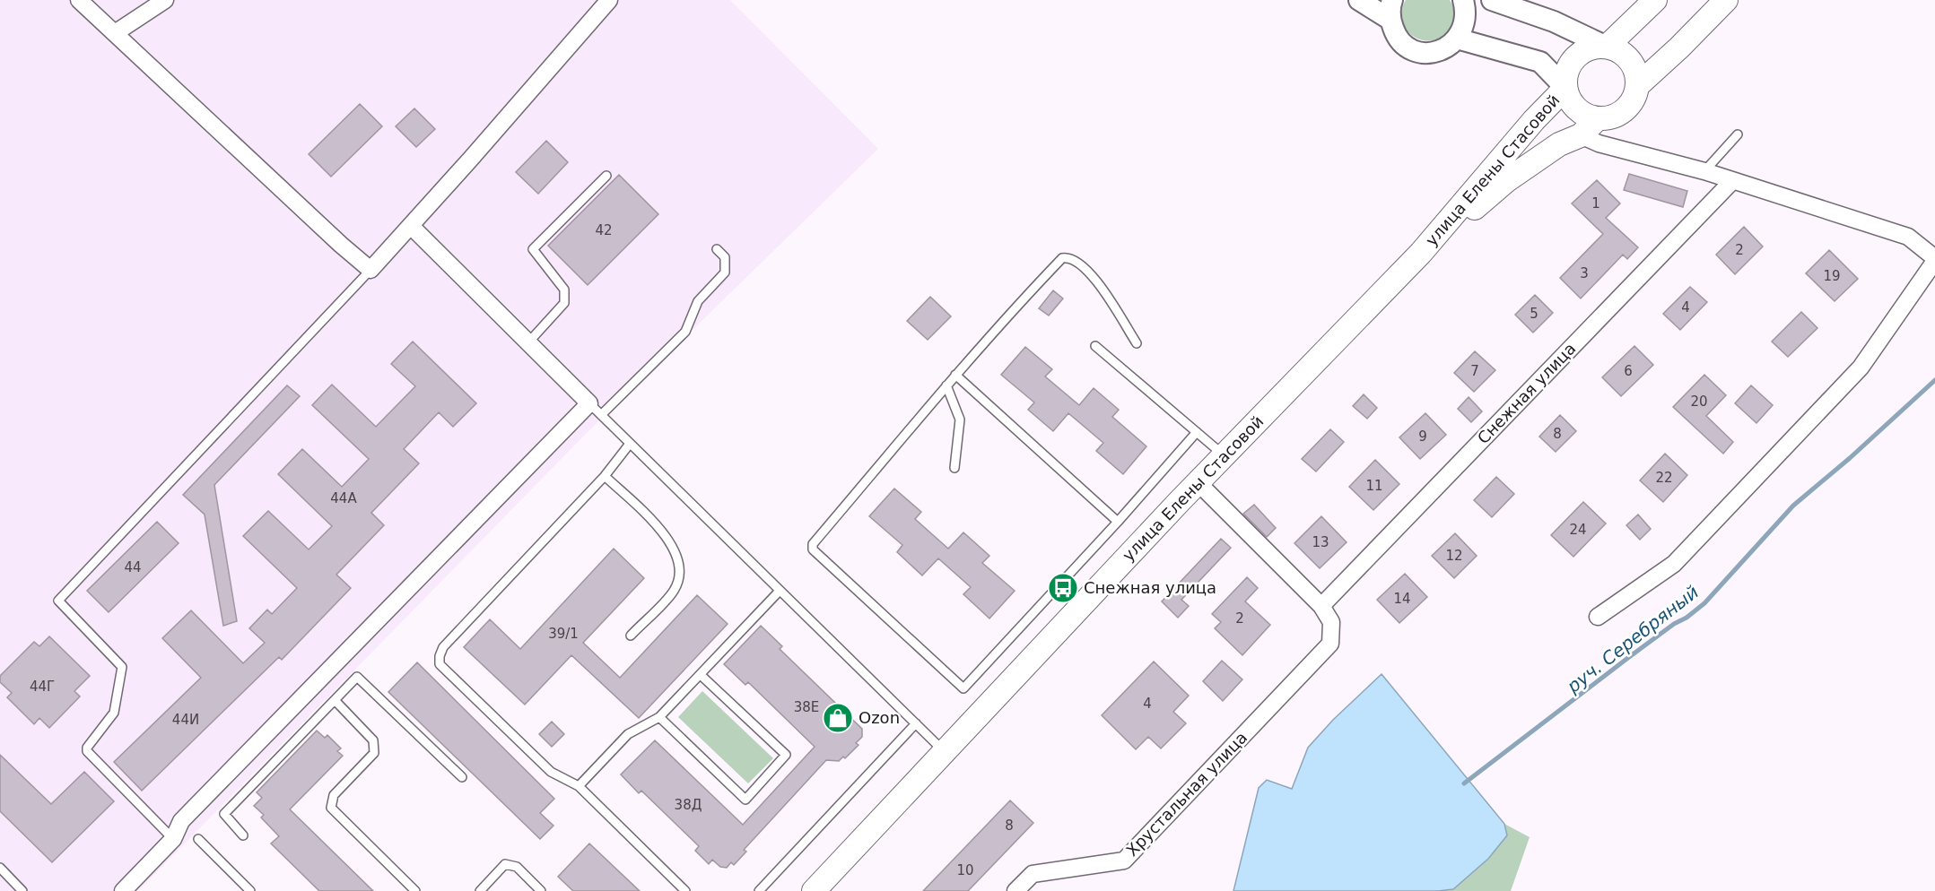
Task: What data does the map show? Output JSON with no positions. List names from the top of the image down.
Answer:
{
  "streets": {
    "main road": ["улица Елены Стасовой"],
    "street": ["Снежная улица", "Хрустальная улица"]
  },
  "crossings": [
    ["Снежная улица", "Хрустальная улица"]
  ],
  "water": ["руч. Серебряный"],
  "places": {
    "bus stop": ["Снежная улица"],
    "shop": ["Ozon"]
  },
  "house_numbers": [
    "1",
    "42",
    "2",
    "3",
    "19",
    "4",
    "5",
    "7",
    "6",
    "20",
    "8",
    "9",
    "22",
    "11",
    "44А",
    "24",
    "13",
    "12",
    "44",
    "14",
    "2",
    "39/1",
    "44Г",
    "4",
    "38Е",
    "44И",
    "38Д",
    "8",
    "10"
  ]
}
